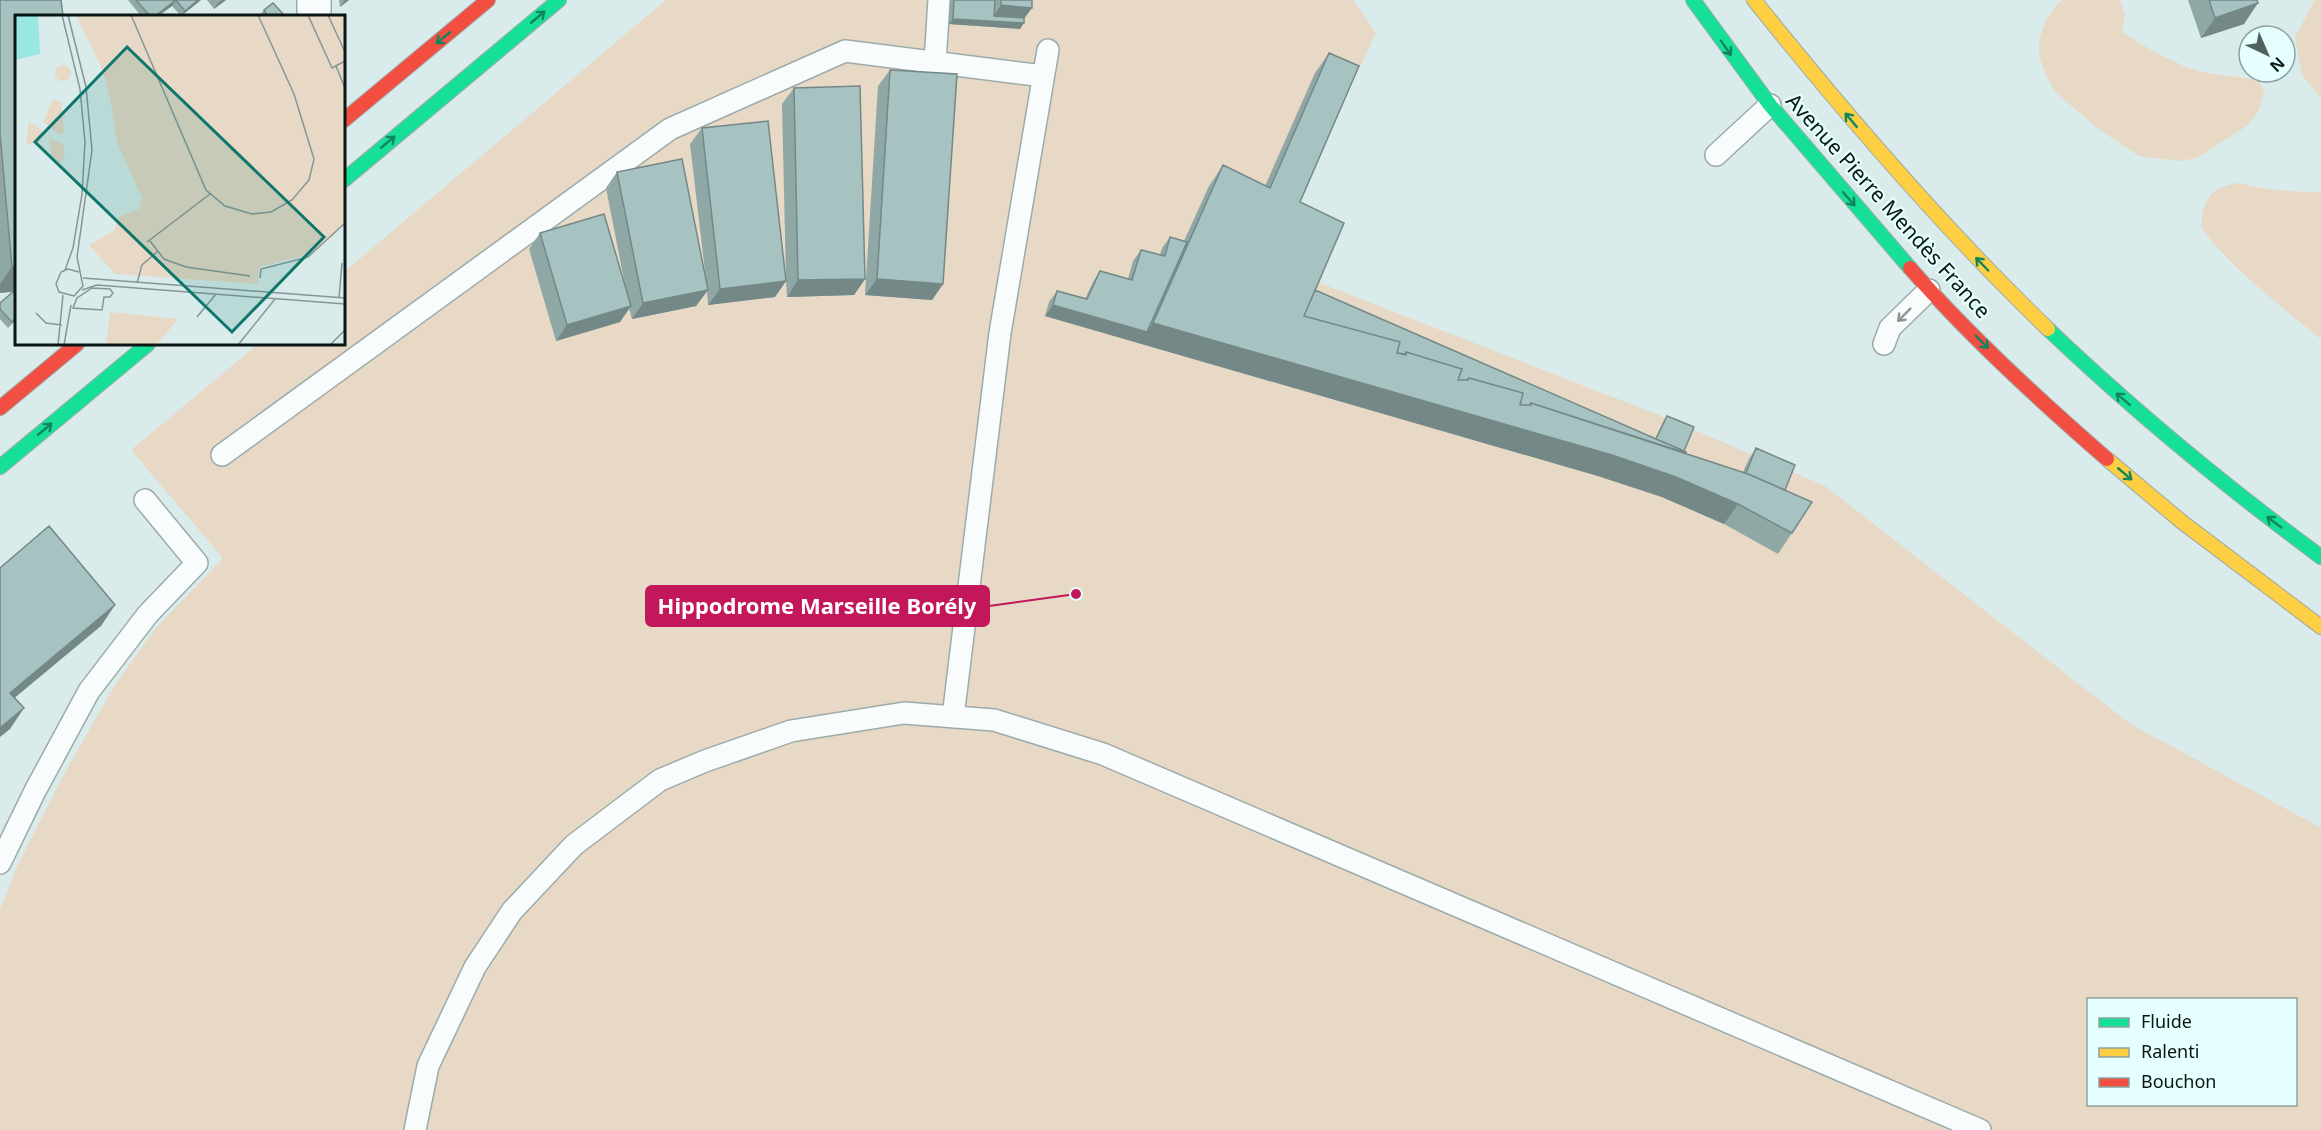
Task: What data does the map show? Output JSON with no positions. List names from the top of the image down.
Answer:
{
  "streets": {
    "street": ["Avenue Pierre Mendès France"]
  },
  "places": ["Hippodrome Marseille Borély"],
  "legend": ["Fluide", "Ralenti", "Bouchon"],
  "north": "bottom right"
}
